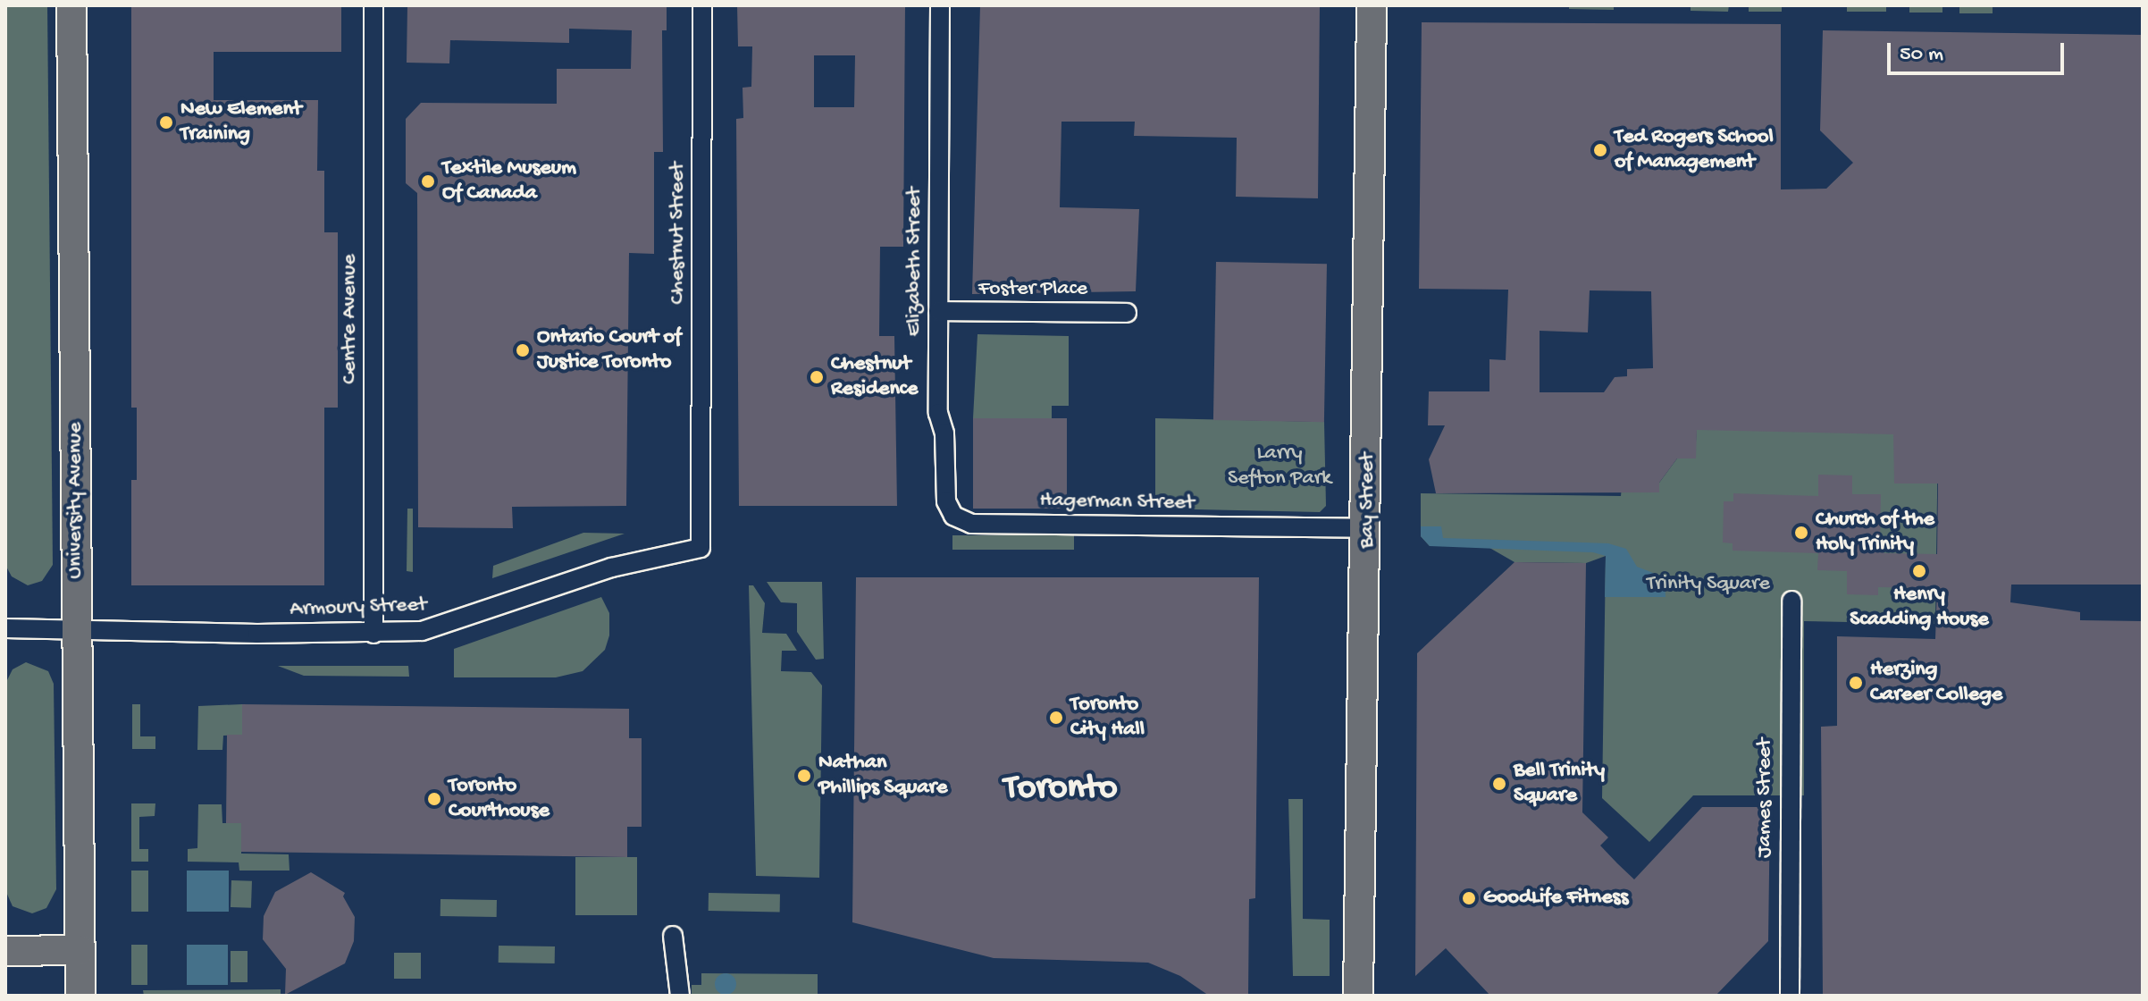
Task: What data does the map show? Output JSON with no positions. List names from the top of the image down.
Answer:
{
  "streets": {
    "main road": ["University Avenue", "Bay Street"],
    "street": [
      "Chestnut Street",
      "Elizabeth Street",
      "Foster Place",
      "Centre Avenue",
      "Hagerman Street",
      "Armoury Street",
      "James Street"
    ]
  },
  "crossings": [
    ["Chestnut Street", "Armoury Street"],
    ["Elizabeth Street", "Foster Place"],
    ["Elizabeth Street", "Hagerman Street"],
    ["Centre Avenue", "Armoury Street"],
    ["University Avenue", "Armoury Street"],
    ["Bay Street", "Hagerman Street"]
  ],
  "districts": ["Toronto"],
  "parks": ["Larry Sefton Park", "Trinity Square"],
  "places": [
    "New Element Training",
    "Ted Rogers School of Management",
    "Textile Museum Of Canada",
    "Ontario Court of Justice Toronto",
    "Chestnut Residence",
    "Church of the Holy Trinity",
    "Henry Scadding House",
    "Herzing Career College",
    "Toronto City Hall",
    "Nathan Phillips Square",
    "Bell Trinity Square",
    "Toronto Courthouse",
    "GoodLife Fitness"
  ],
  "scale_bar": "50 m"
}
